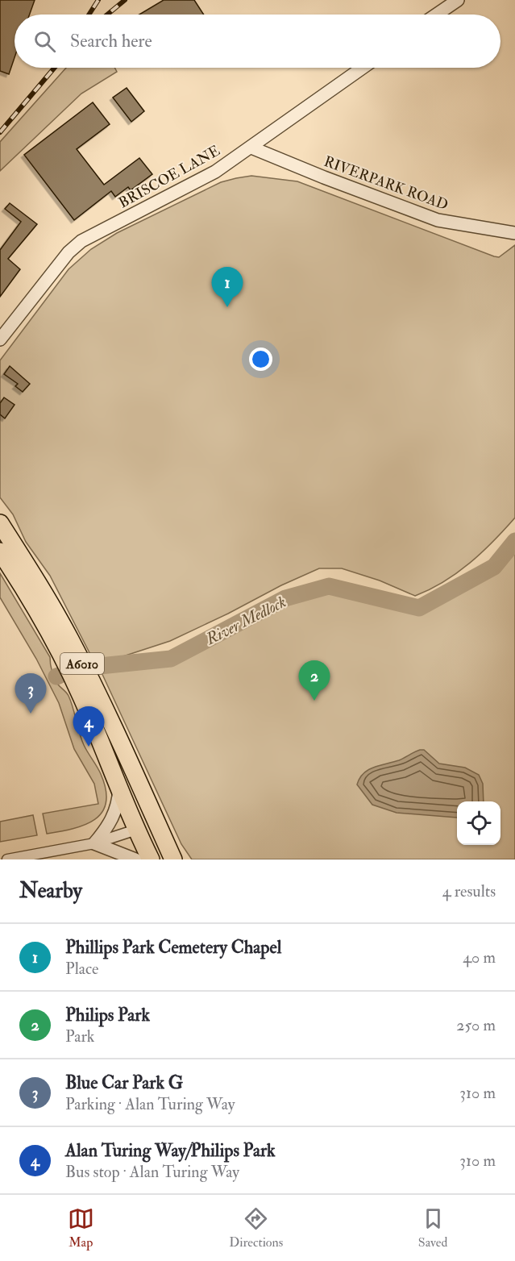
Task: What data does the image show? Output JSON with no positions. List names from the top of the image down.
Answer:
{
  "streets": {
    "highway": ["A6010"],
    "street": ["BRISCOE LANE", "RIVERPARK ROAD"]
  },
  "crossings": [
    ["BRISCOE LANE", "RIVERPARK ROAD"]
  ],
  "water": ["River Medlock"],
  "page": {
    "search": "Search here",
    "pins": [
      "1",
      "2",
      "3",
      "4"
    ],
    "heading": ["Nearby", "4 results"],
    "list": [
      {
        "mark": "1",
        "name": "Phillips Park Cemetery Chapel",
        "note": "Place",
        "value": "40 m"
      },
      {
        "mark": "2",
        "name": "Philips Park",
        "note": "Park",
        "value": "250 m"
      },
      {
        "mark": "3",
        "name": "Blue Car Park G",
        "note": "Parking · Alan Turing Way",
        "value": "310 m"
      },
      {
        "mark": "4",
        "name": "Alan Turing Way/Philips Park",
        "note": "Bus stop · Alan Turing Way",
        "value": "310 m"
      }
    ],
    "nav": ["Map", "Directions", "Saved"]
  }
}
